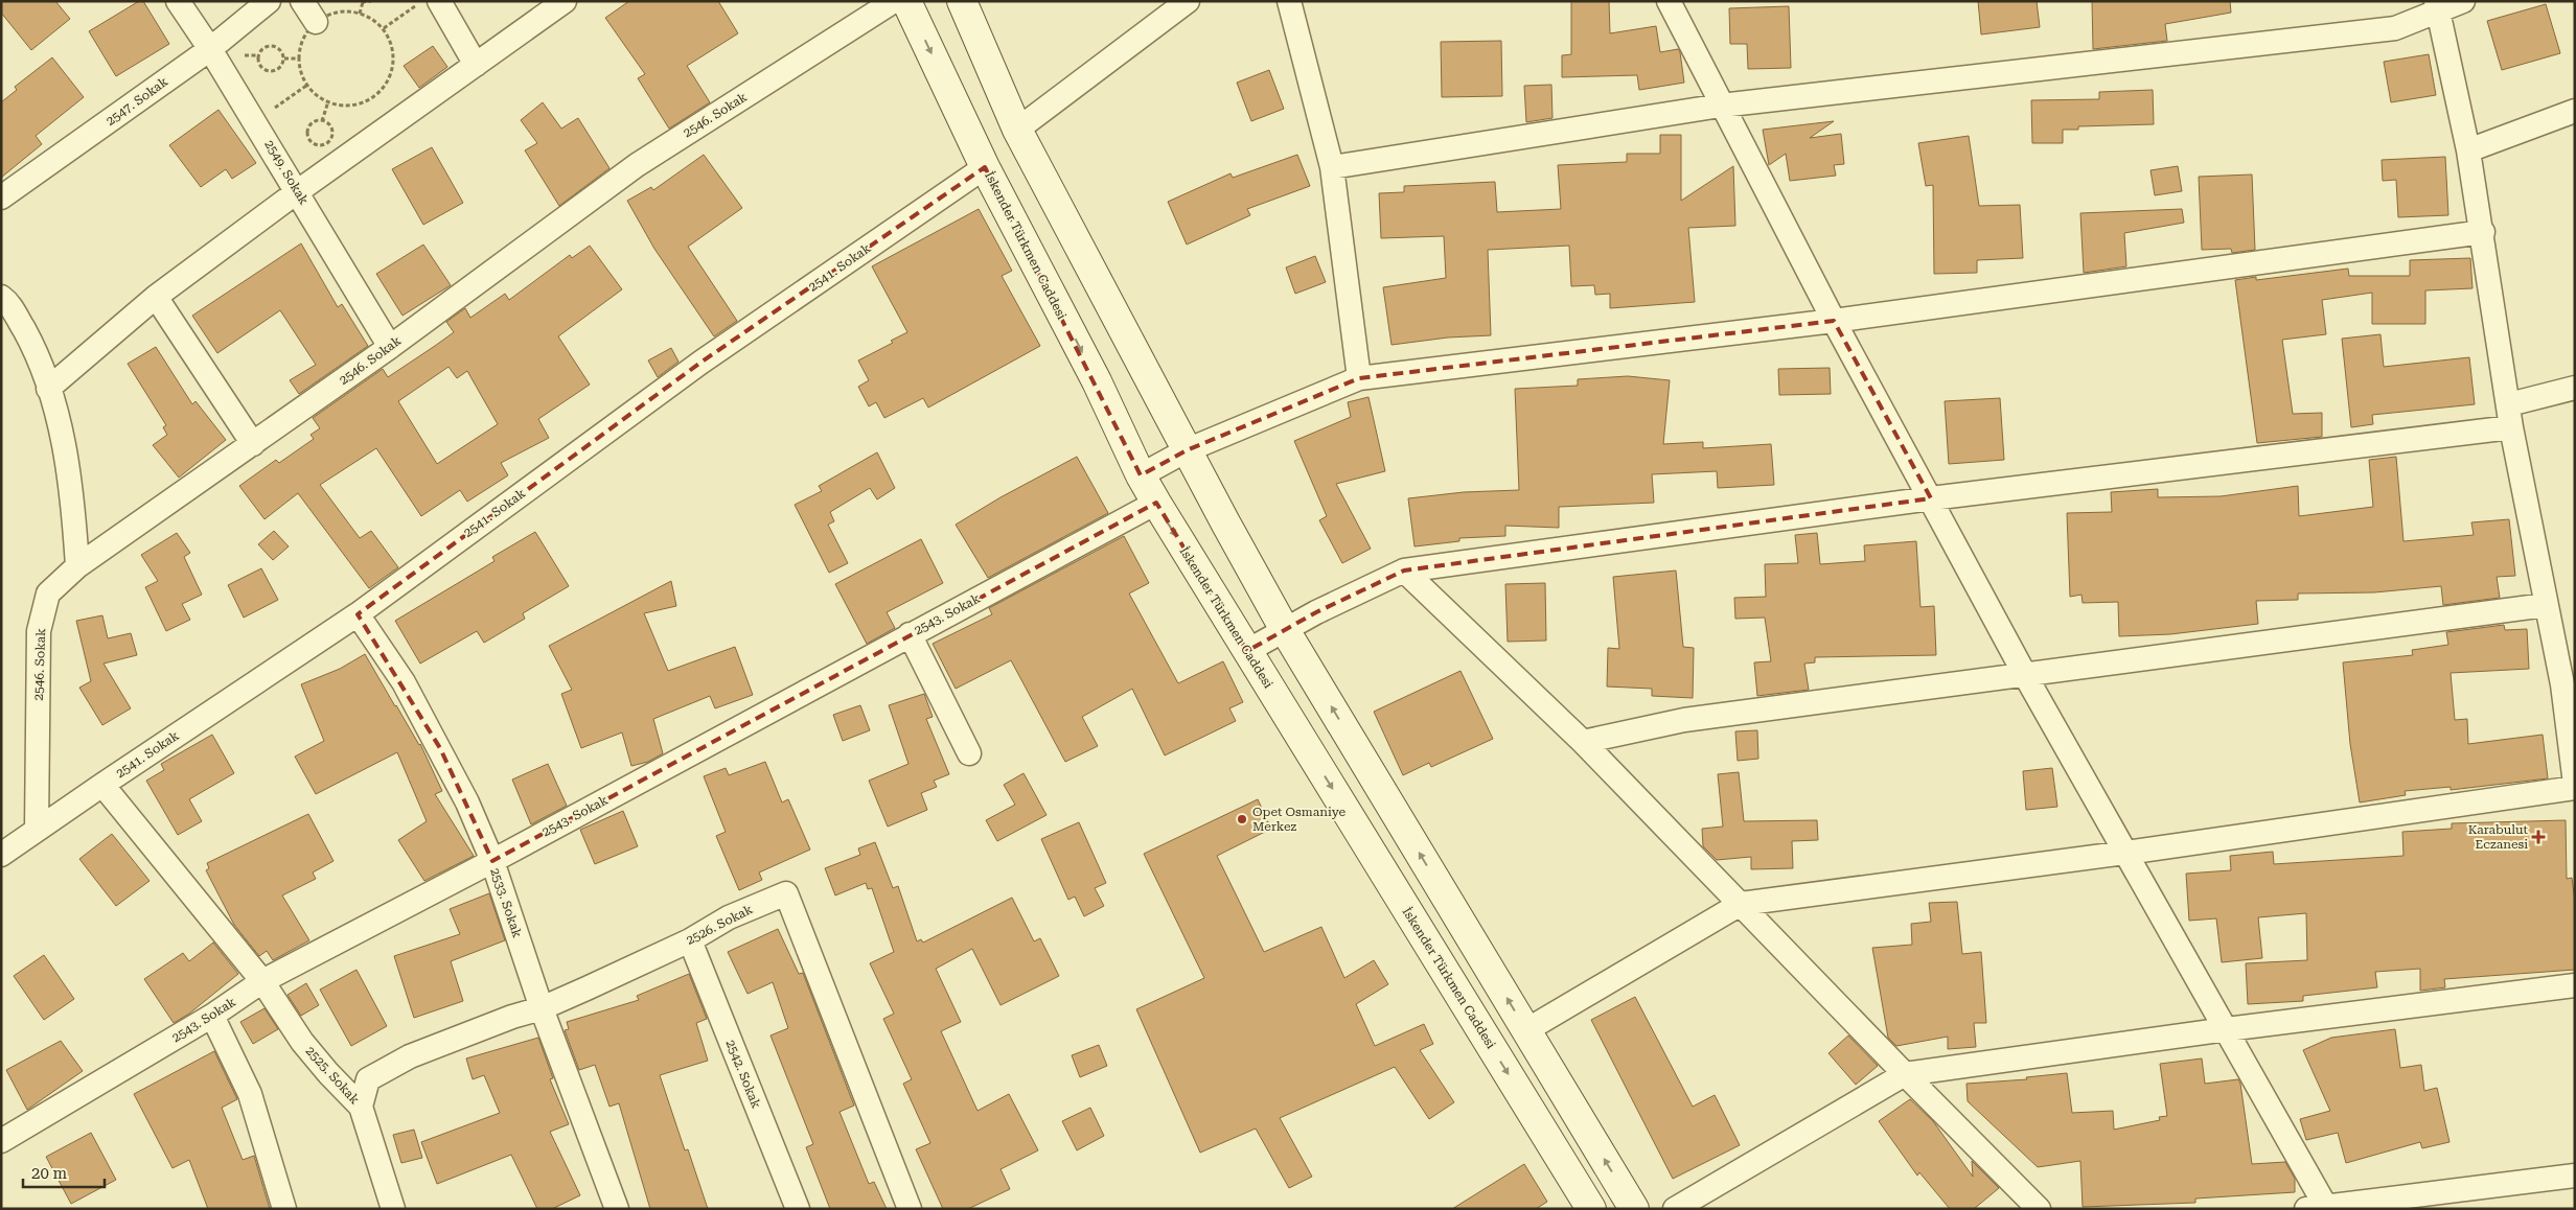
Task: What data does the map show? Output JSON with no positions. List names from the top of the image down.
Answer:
{
  "streets": {
    "main road": ["İskender Türkmen Caddesi"],
    "street": [
      "2547. Sokak",
      "2546. Sokak",
      "2549. Sokak",
      "2541. Sokak",
      "2543. Sokak",
      "2533. Sokak",
      "2526. Sokak",
      "2542. Sokak",
      "2525. Sokak"
    ]
  },
  "crossings": [
    ["2547. Sokak", "2549. Sokak"],
    ["2546. Sokak", "2549. Sokak"],
    ["2546. Sokak", "2541. Sokak"],
    ["İskender Türkmen Caddesi", "2541. Sokak"],
    ["İskender Türkmen Caddesi", "2543. Sokak"],
    ["2541. Sokak", "2533. Sokak"],
    ["2541. Sokak", "2525. Sokak"],
    ["2543. Sokak", "2533. Sokak"],
    ["2543. Sokak", "2525. Sokak"],
    ["2533. Sokak", "2526. Sokak"],
    ["2526. Sokak", "2542. Sokak"],
    ["2526. Sokak", "2525. Sokak"]
  ],
  "places": {
    "other": ["Opet Osmaniye Merkez"],
    "health": ["Karabulut Eczanesi"]
  },
  "scale_bar": "20 m"
}
